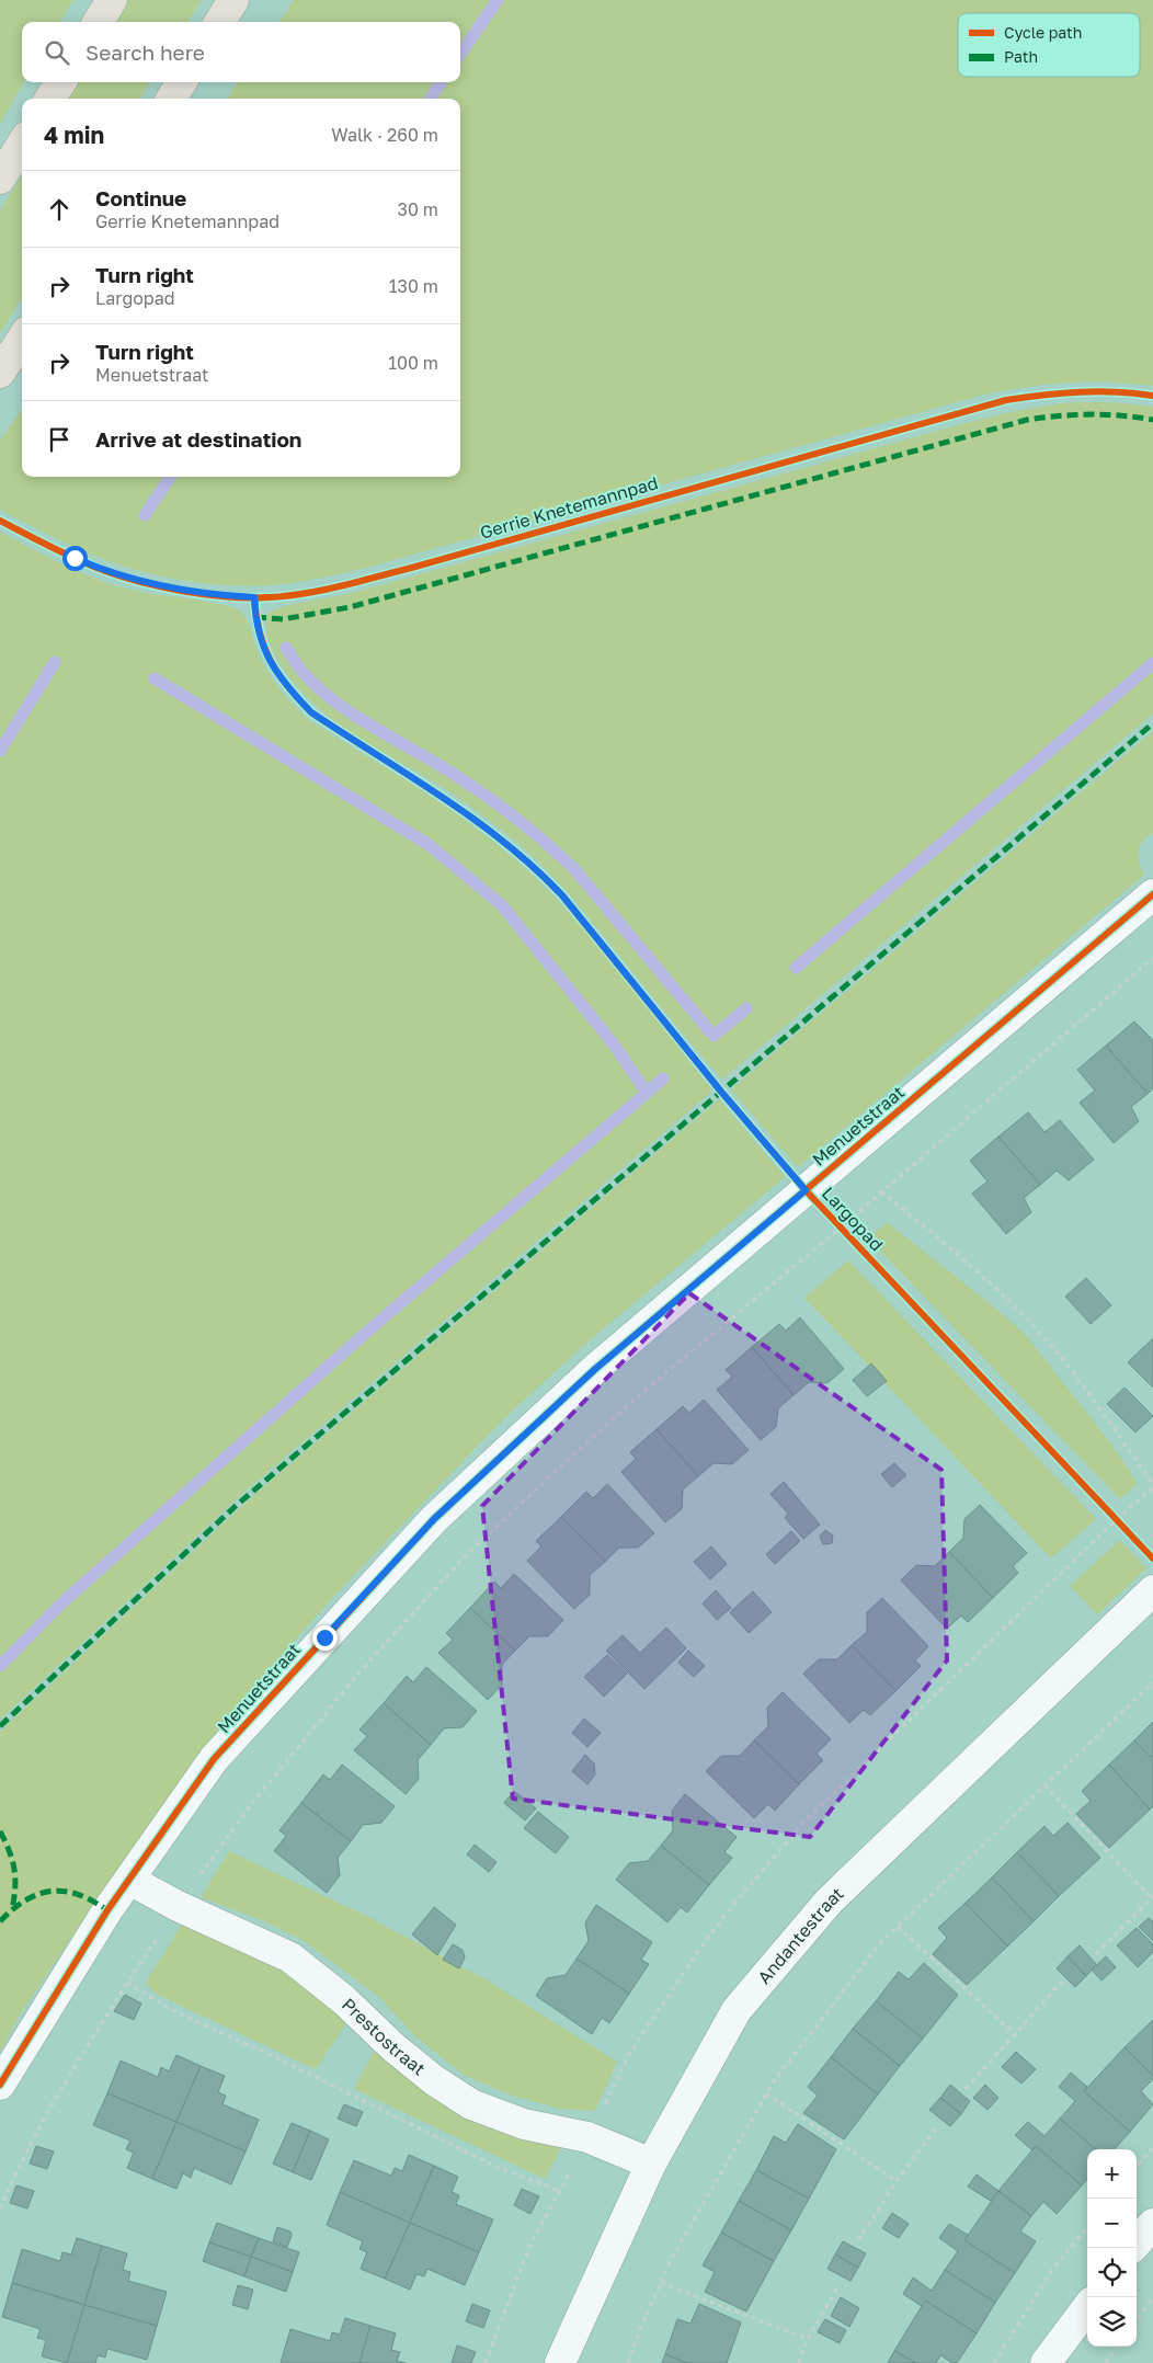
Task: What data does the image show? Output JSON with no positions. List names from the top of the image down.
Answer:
{
  "streets": {
    "street": ["Menuetstraat", "Andantestraat", "Prestostraat"],
    "cycle path": ["Gerrie Knetemannpad", "Largopad"]
  },
  "crossings": [
    ["Menuetstraat", "Largopad"],
    ["Menuetstraat", "Prestostraat"],
    ["Andantestraat", "Prestostraat"]
  ],
  "legend": ["Cycle path", "Path"],
  "page": {
    "search": "Search here",
    "heading": ["4 min", "Walk · 260 m"],
    "list": [
      ["Continue", "Gerrie Knetemannpad", "30 m"],
      ["Turn right", "Largopad", "130 m"],
      ["Turn right", "Menuetstraat", "100 m"],
      "Arrive at destination"
    ],
    "map_buttons": ["+", "−"]
  }
}
